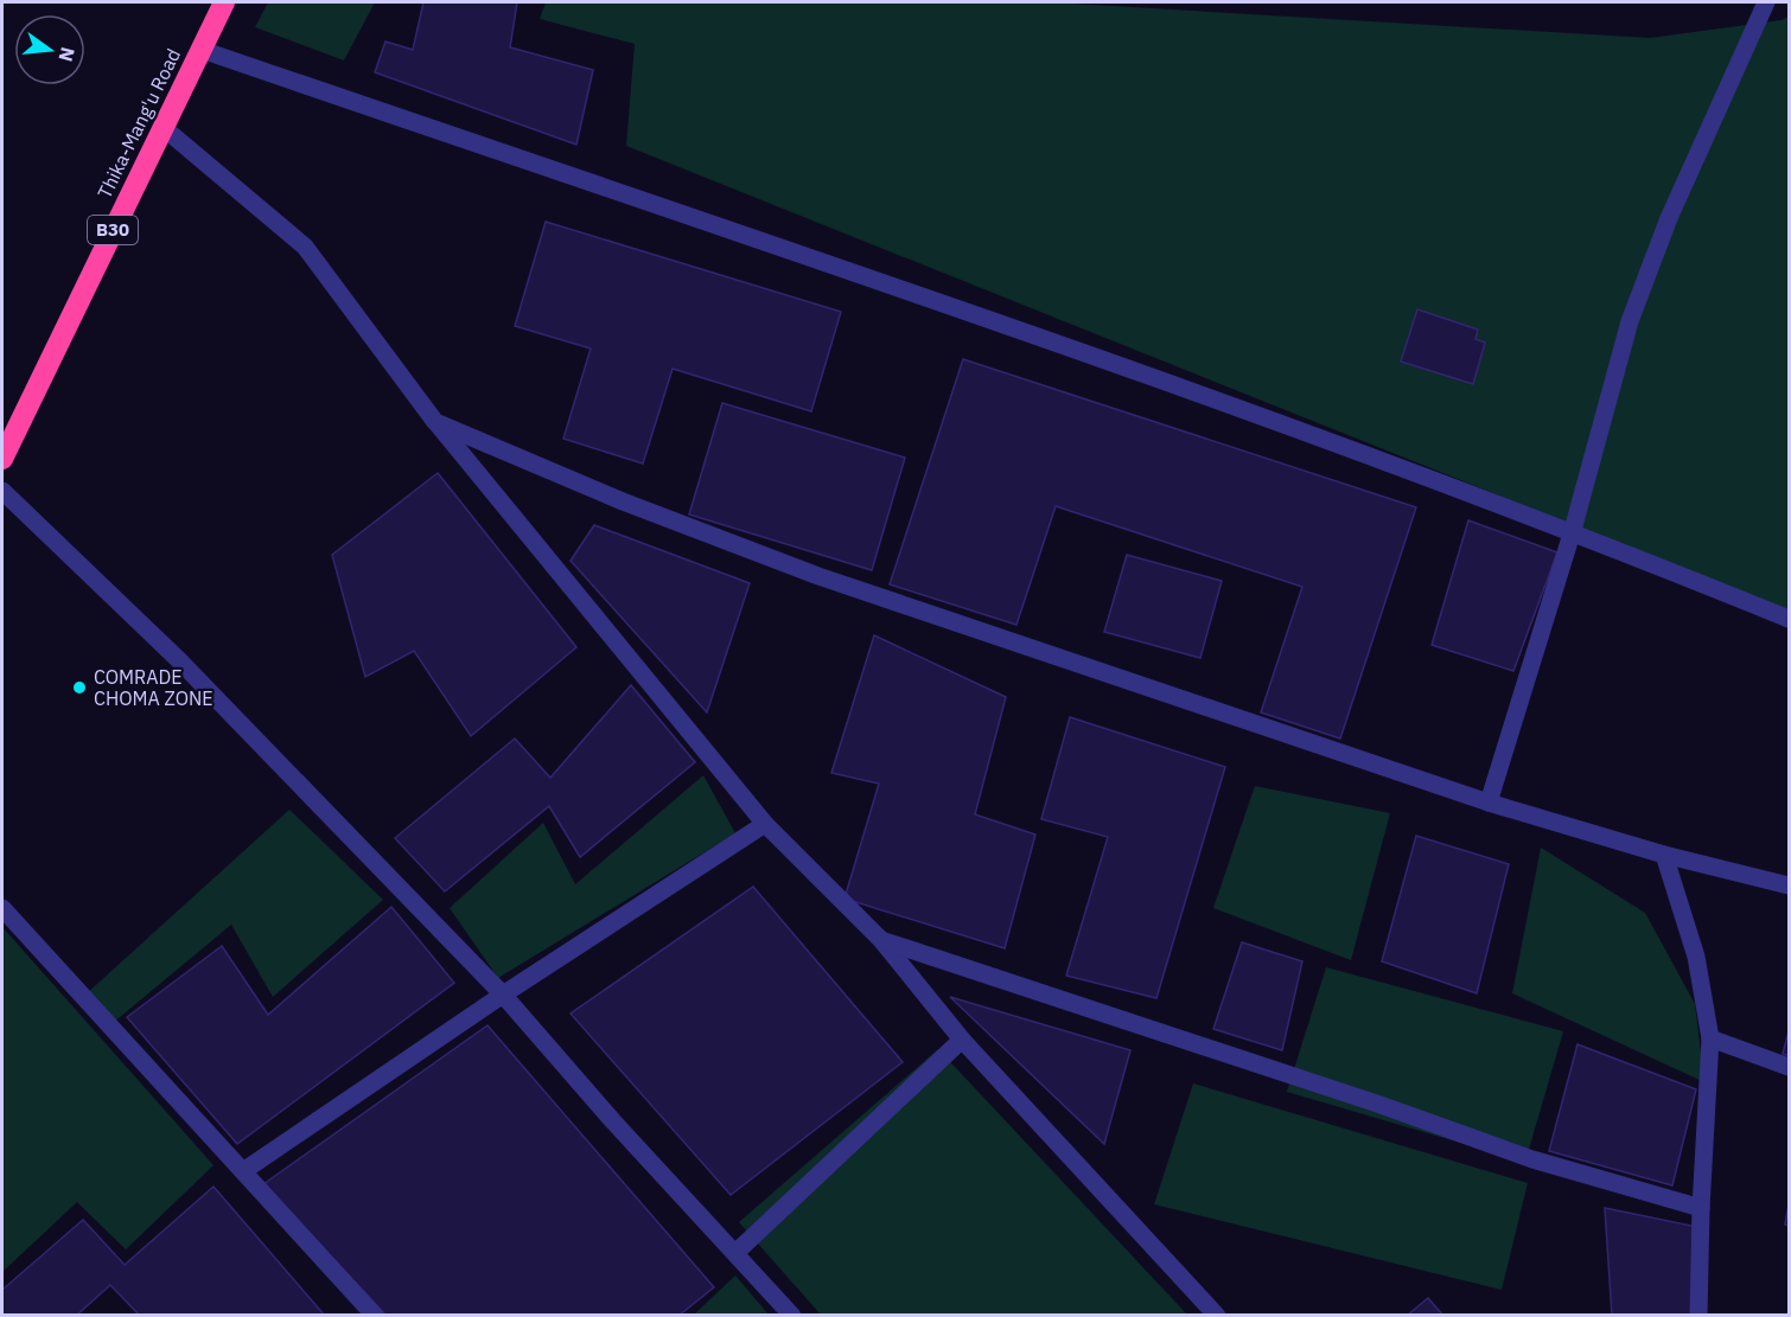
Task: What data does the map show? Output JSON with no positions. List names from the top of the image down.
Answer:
{
  "streets": {
    "highway": ["Thika-Mang'u Road", "B30"]
  },
  "places": ["COMRADE CHOMA ZONE"],
  "north": "right"
}
